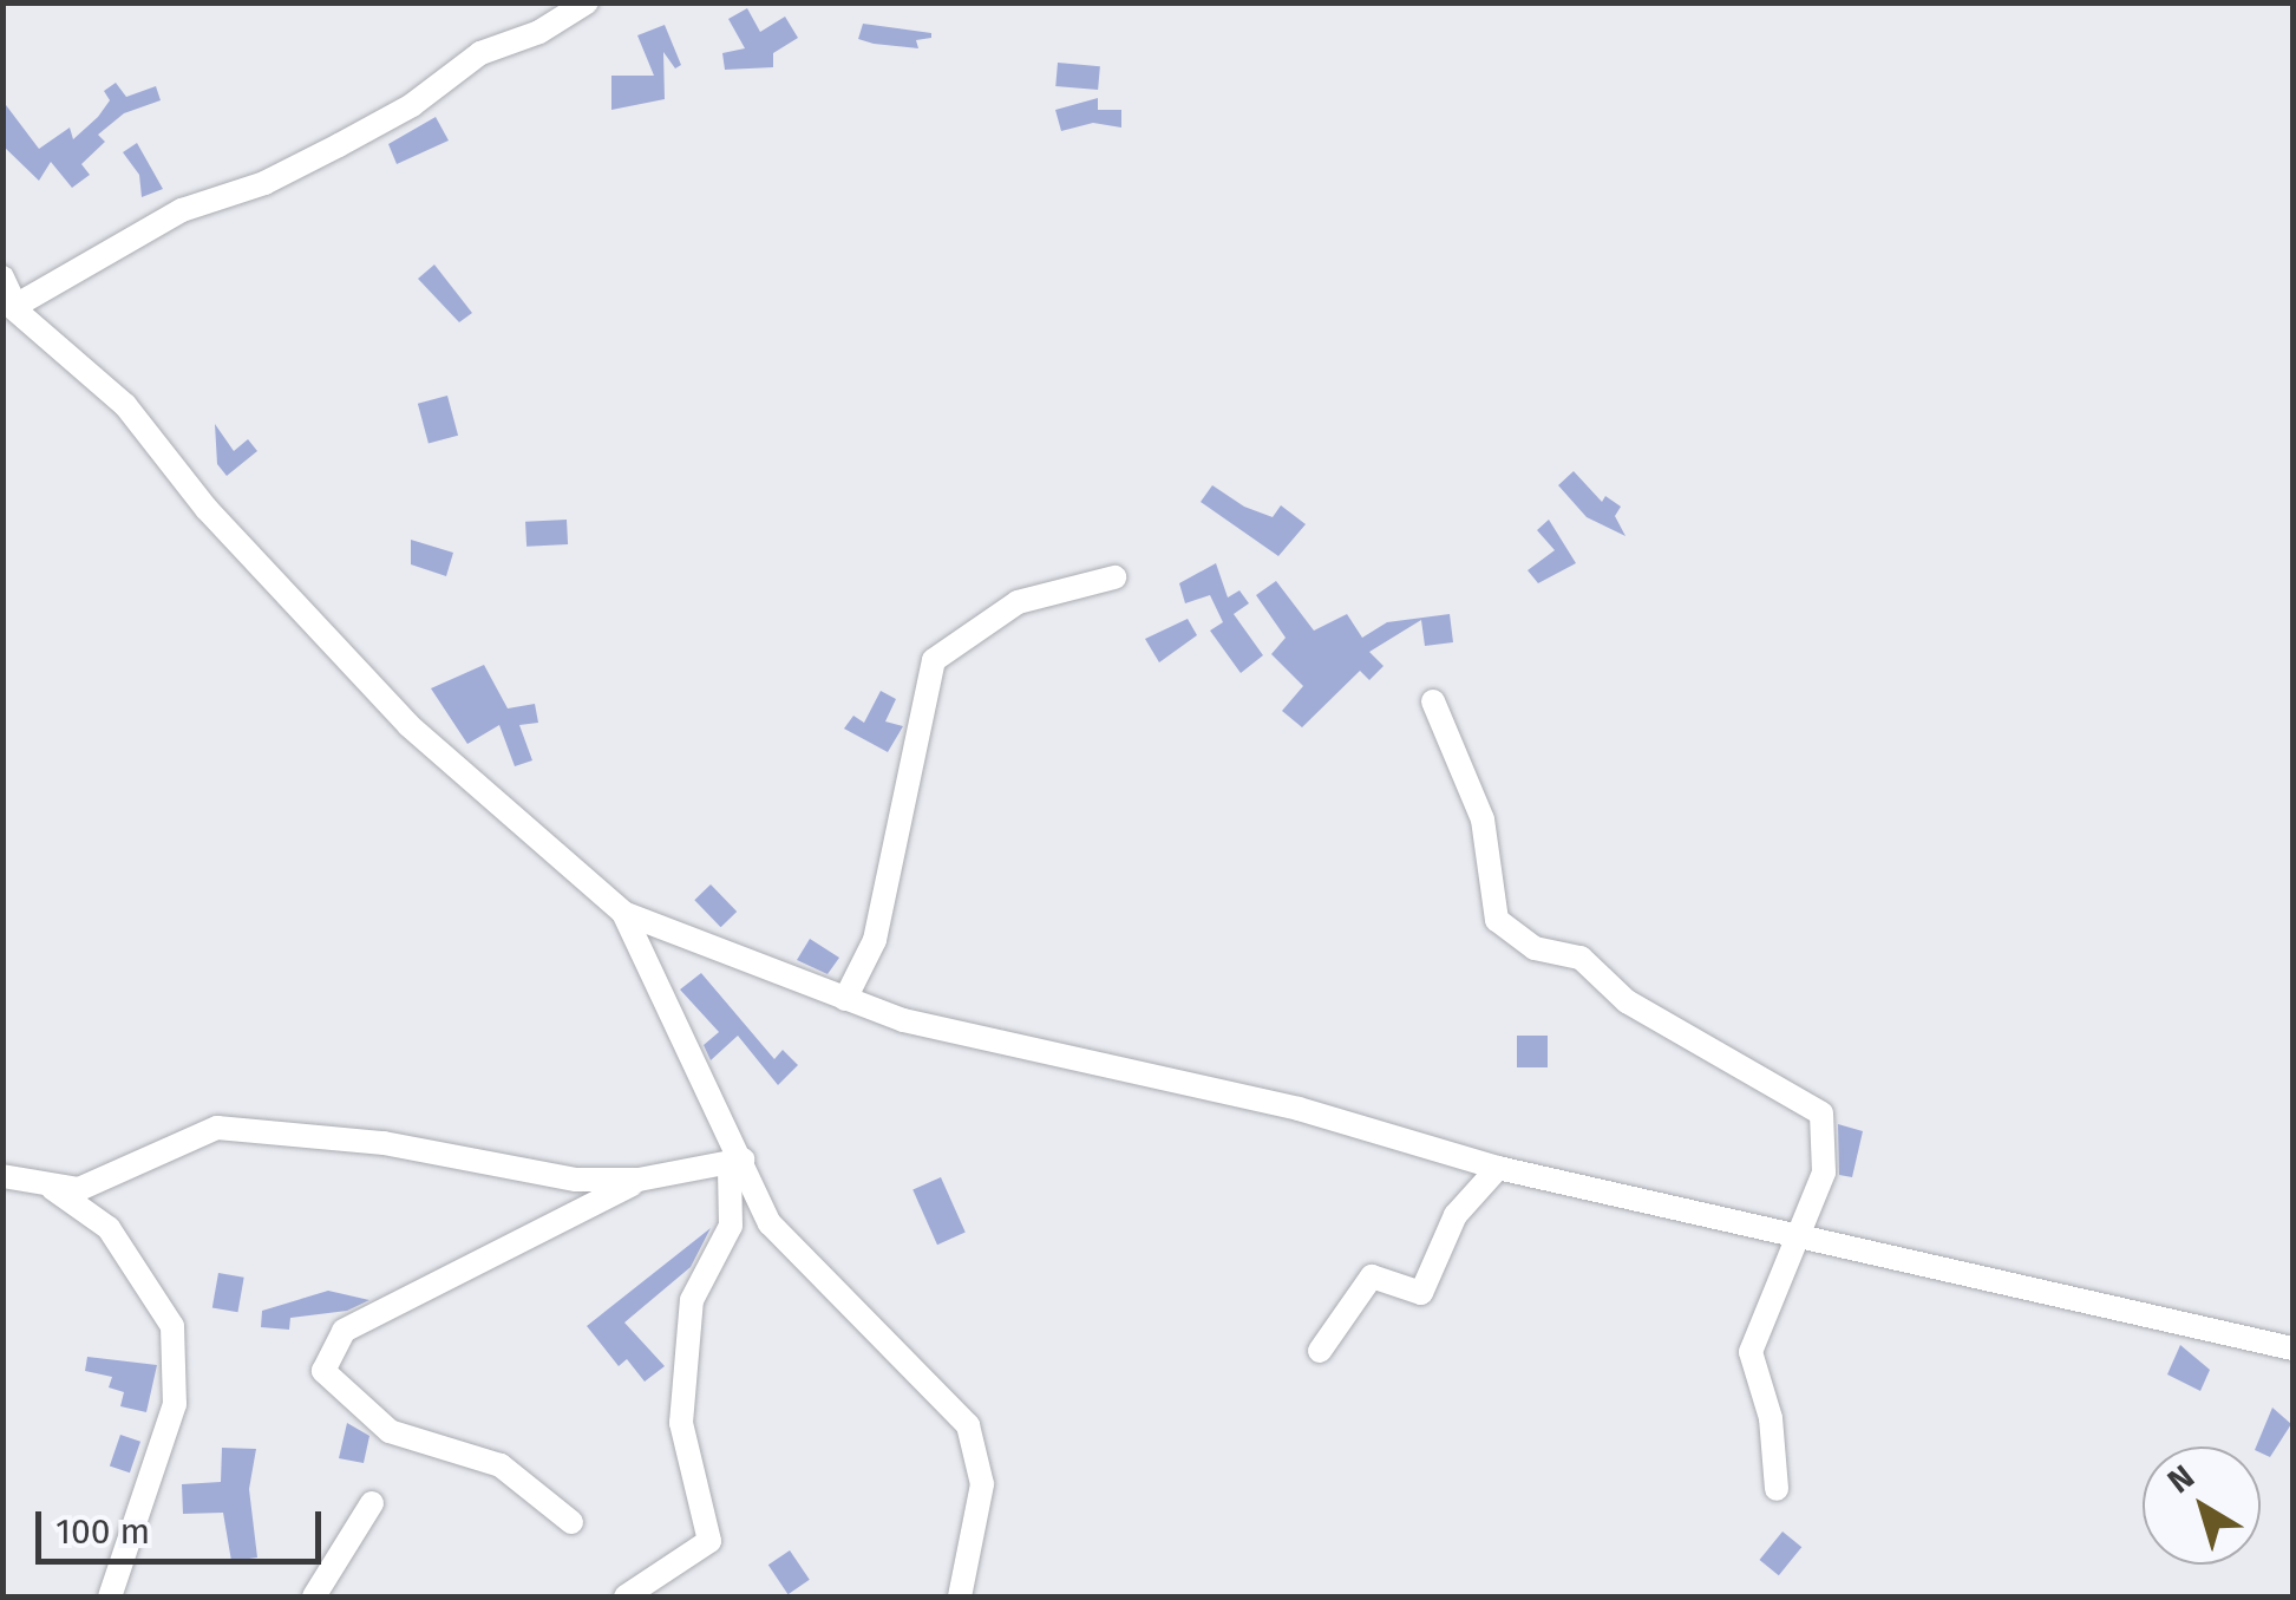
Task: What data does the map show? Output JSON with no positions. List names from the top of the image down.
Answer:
{
  "scale_bar": "100 m",
  "north": "top left"
}
